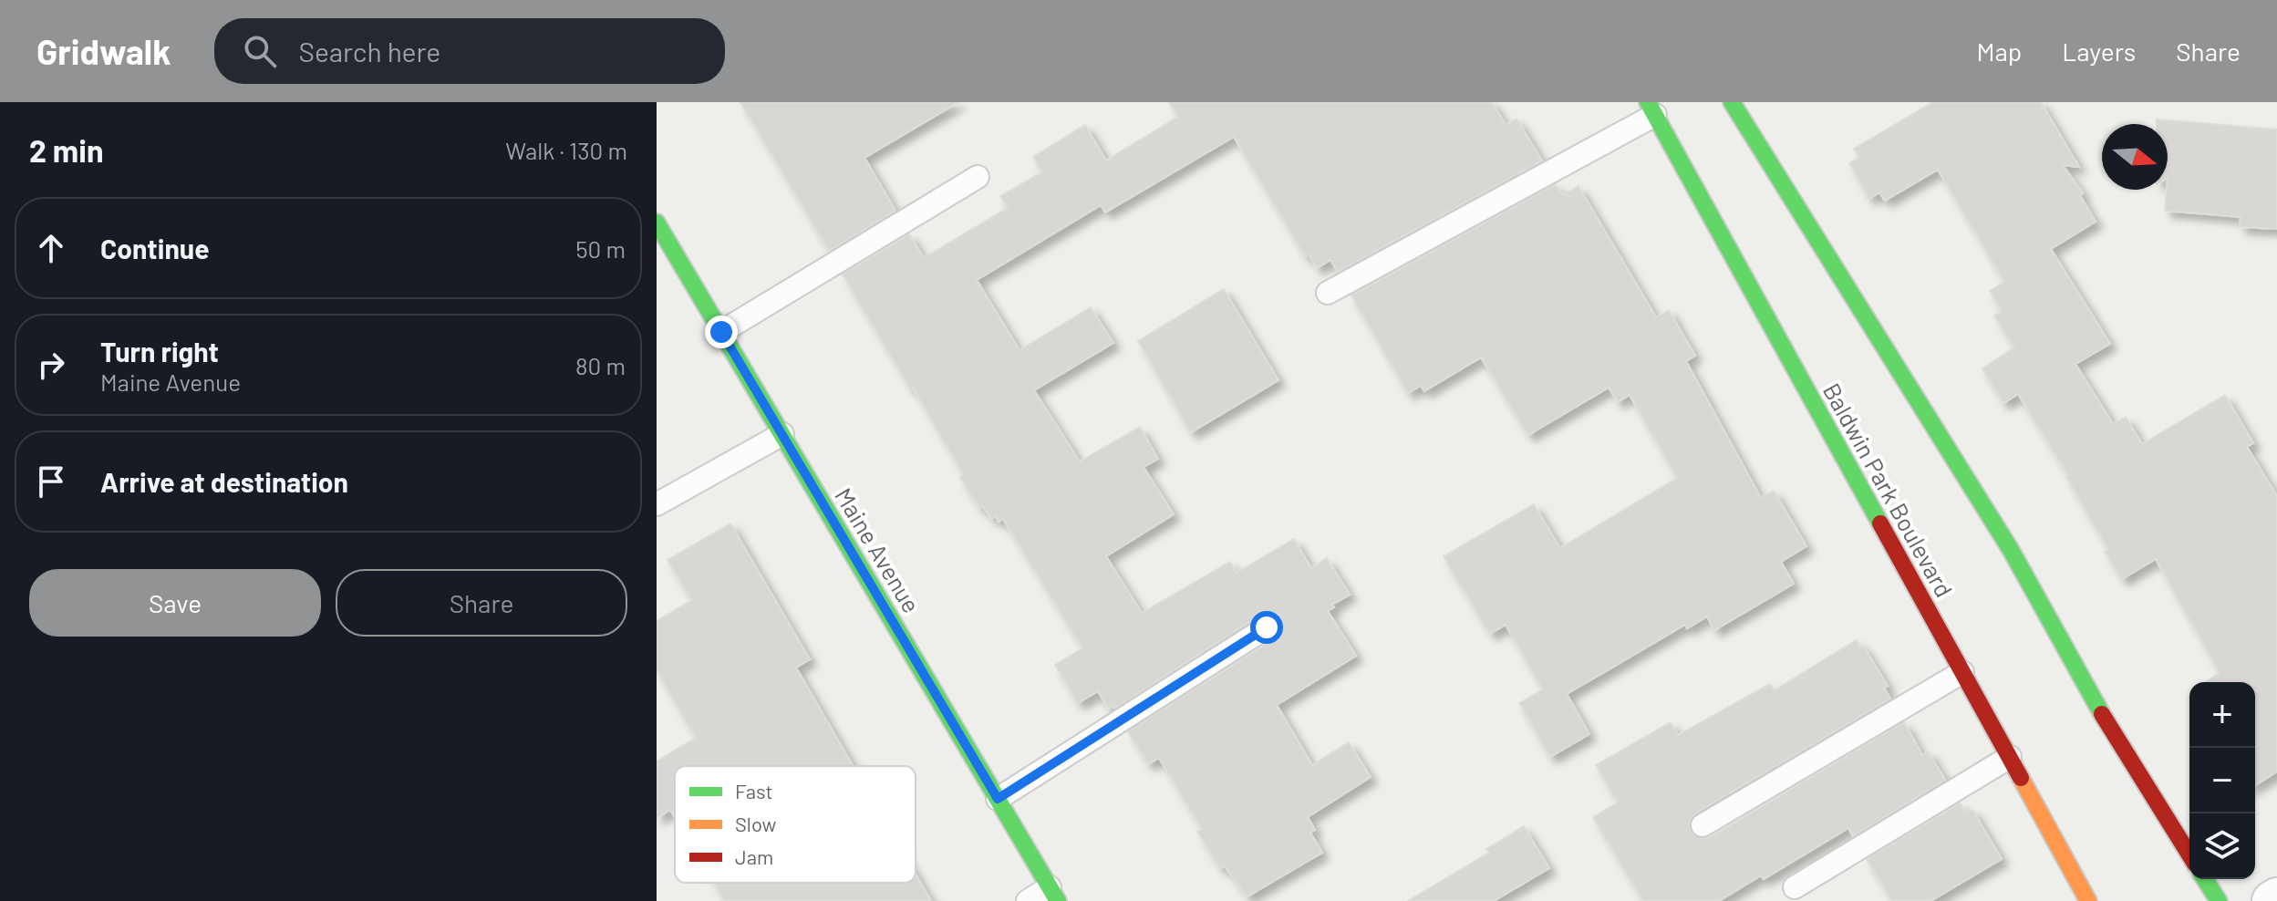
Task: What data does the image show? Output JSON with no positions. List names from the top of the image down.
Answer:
{
  "streets": {
    "main road": ["Baldwin Park Boulevard", "Maine Avenue"]
  },
  "legend": ["Fast", "Slow", "Jam"],
  "north": "right",
  "page": {
    "header": "Gridwalk",
    "search": "Search here",
    "nav": ["Map", "Layers", "Share"],
    "heading": ["2 min", "Walk · 130 m"],
    "list": [
      ["Continue", "50 m"],
      ["Turn right", "Maine Avenue", "80 m"],
      "Arrive at destination"
    ],
    "buttons": ["Save", "Share"],
    "map_buttons": ["+", "−"]
  }
}
